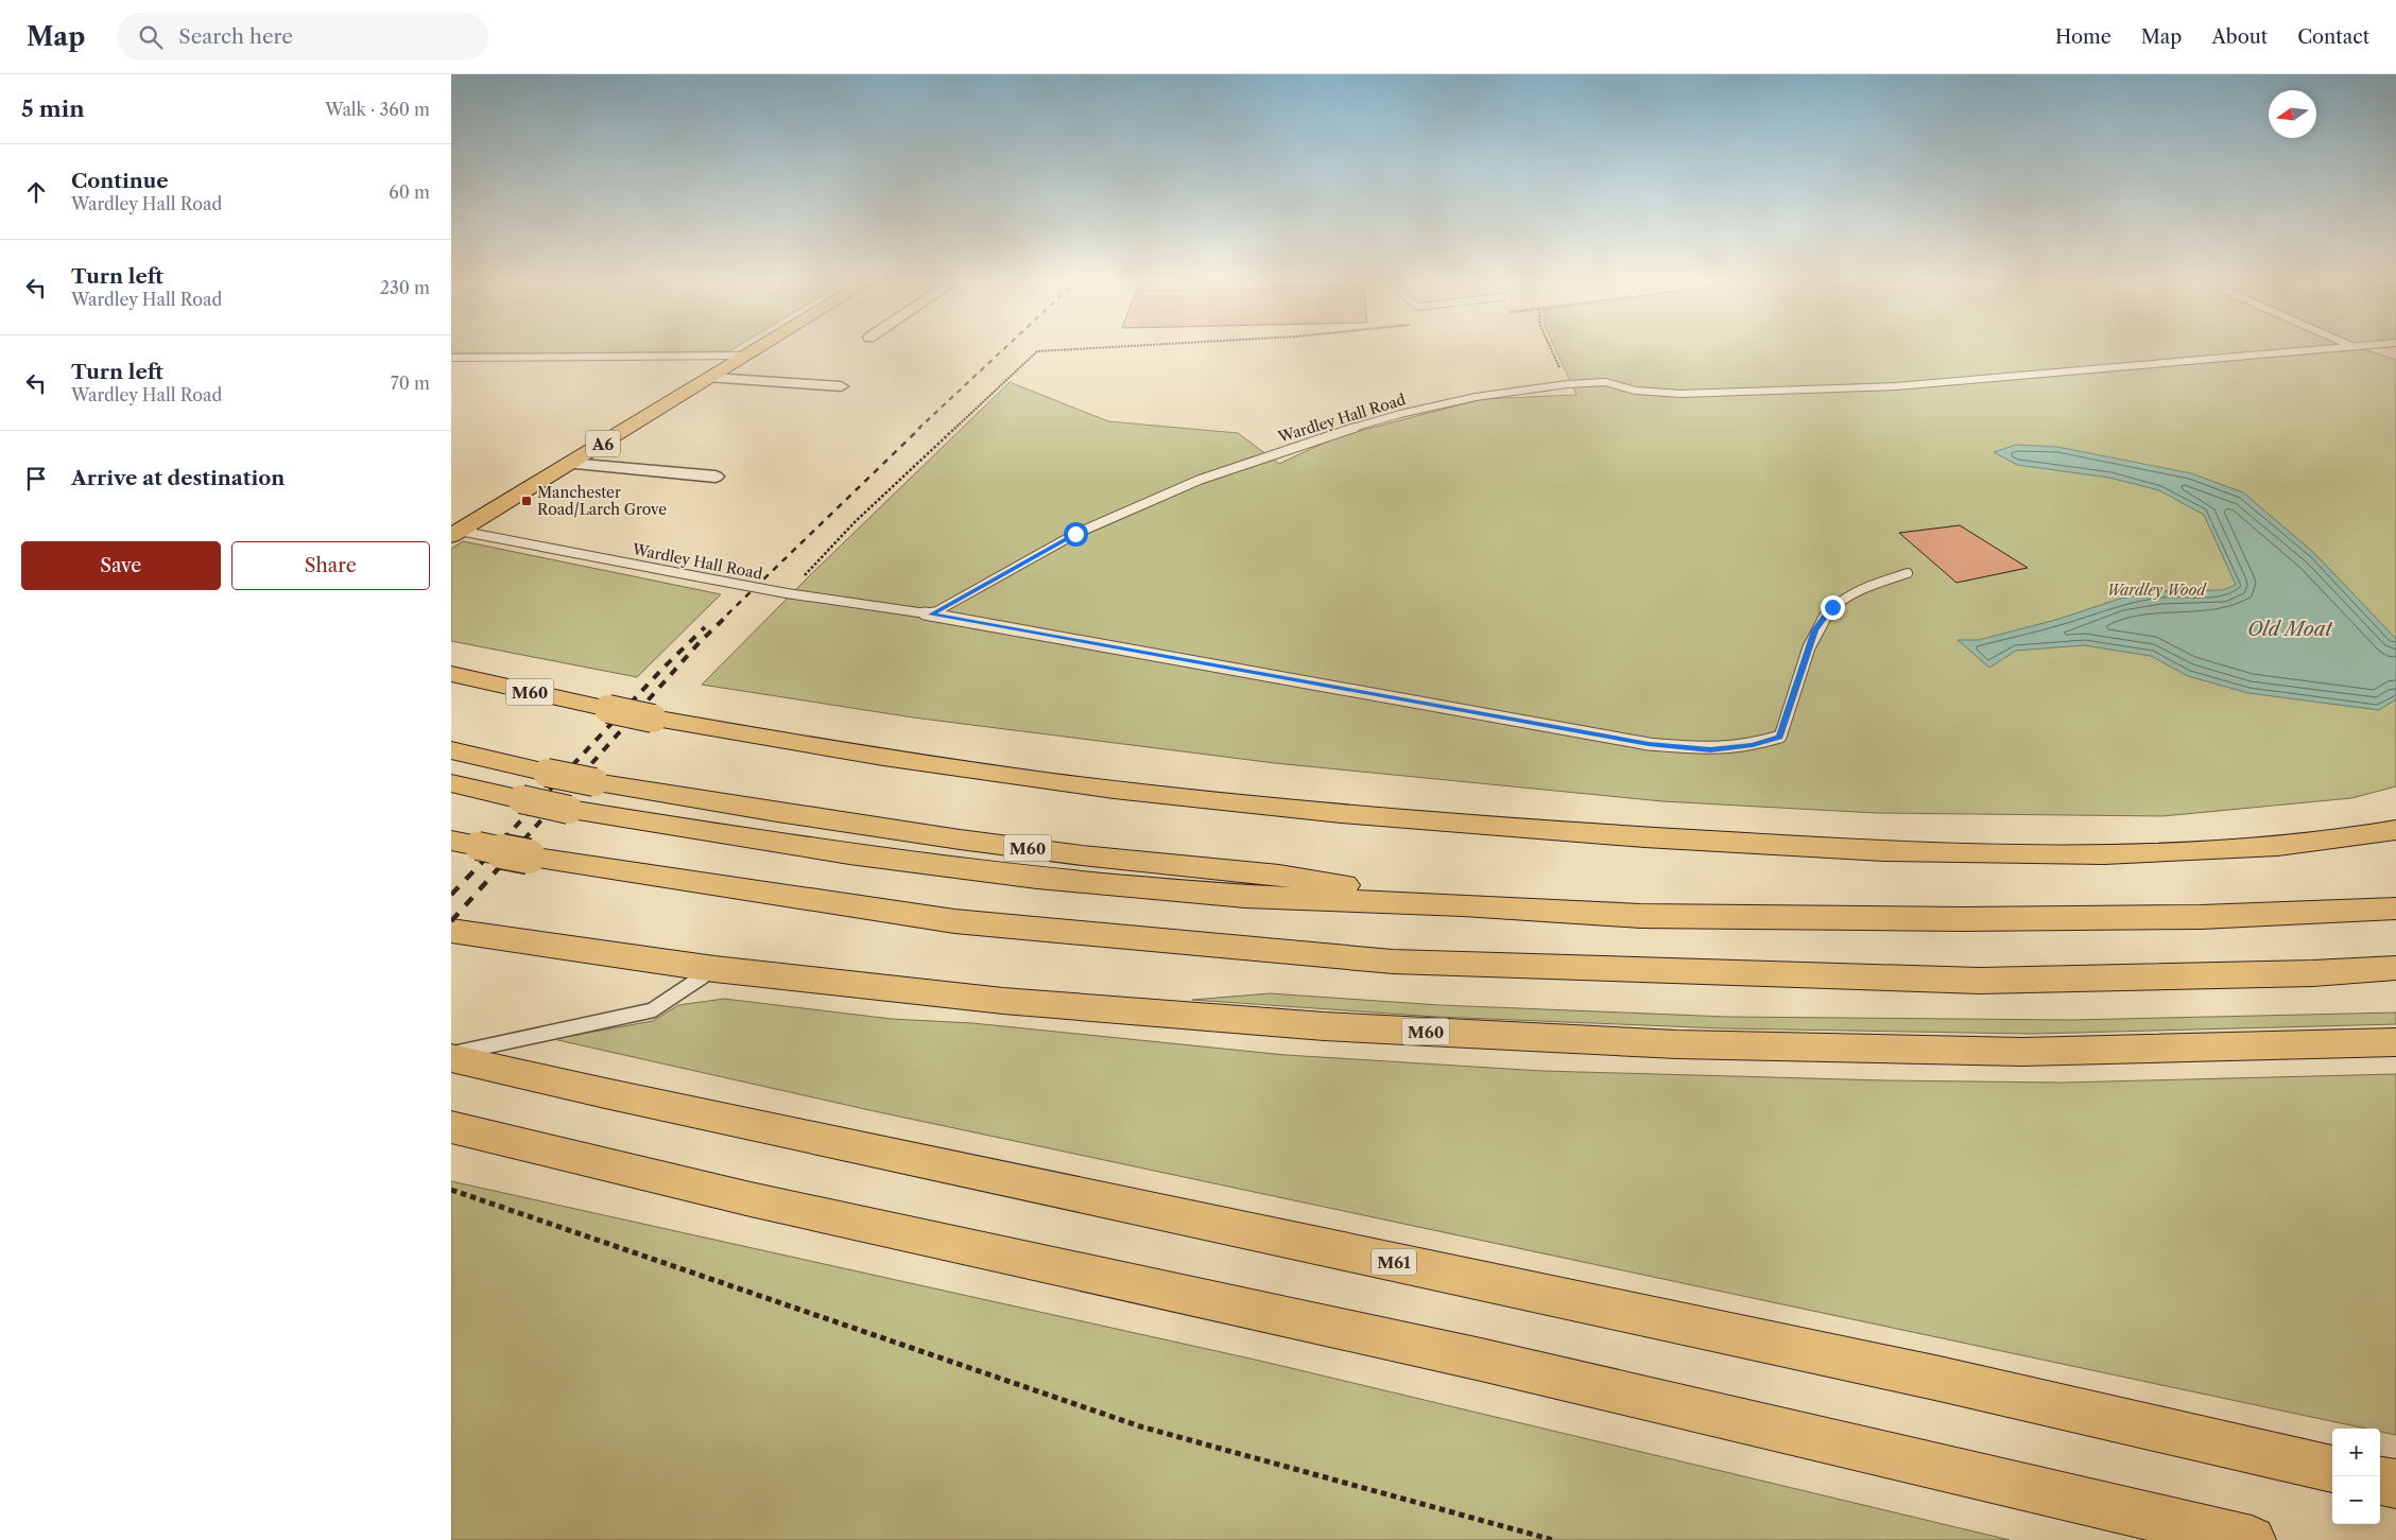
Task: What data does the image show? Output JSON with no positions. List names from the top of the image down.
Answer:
{
  "streets": {
    "main road": ["A6", "M60", "M61"],
    "lane": ["Wardley Hall Road"]
  },
  "crossings": [
    ["Wardley Hall Road", "A6"]
  ],
  "water": ["Old Moat"],
  "parks": ["Wardley Wood"],
  "places": {
    "transit": ["Manchester Road/Larch Grove"]
  },
  "north": "left",
  "page": {
    "header": "Map",
    "search": "Search here",
    "nav": [
      "Home",
      "Map",
      "About",
      "Contact"
    ],
    "heading": ["5 min", "Walk · 360 m"],
    "list": [
      ["Continue", "Wardley Hall Road", "60 m"],
      ["Turn left", "Wardley Hall Road", "230 m"],
      ["Turn left", "Wardley Hall Road", "70 m"],
      "Arrive at destination"
    ],
    "buttons": ["Save", "Share"],
    "map_buttons": ["+", "−"]
  }
}
